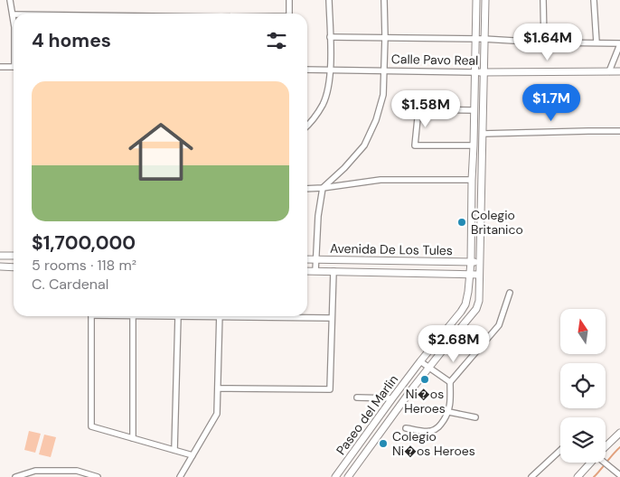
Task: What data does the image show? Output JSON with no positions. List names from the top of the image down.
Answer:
{
  "streets": {
    "street": ["Calle Pavo Real", "Avenida De Los Tules", "Paseo del Marlin"]
  },
  "crossings": [
    ["Calle Pavo Real", "Paseo del Marlin"],
    ["Avenida De Los Tules", "Paseo del Marlin"]
  ],
  "places": ["Colegio Britanico", "Ni�os Heroes", "Colegio Ni�os Heroes"],
  "north": "top",
  "page": {
    "heading": "4 homes",
    "price": [
      "$1.64M",
      "$1.7M",
      "$1.58M",
      "$2.68M"
    ],
    "list": [
      {
        "name": "$1,700,000",
        "note": "5 rooms · 118 m² · C. Cardenal"
      }
    ]
  }
}
